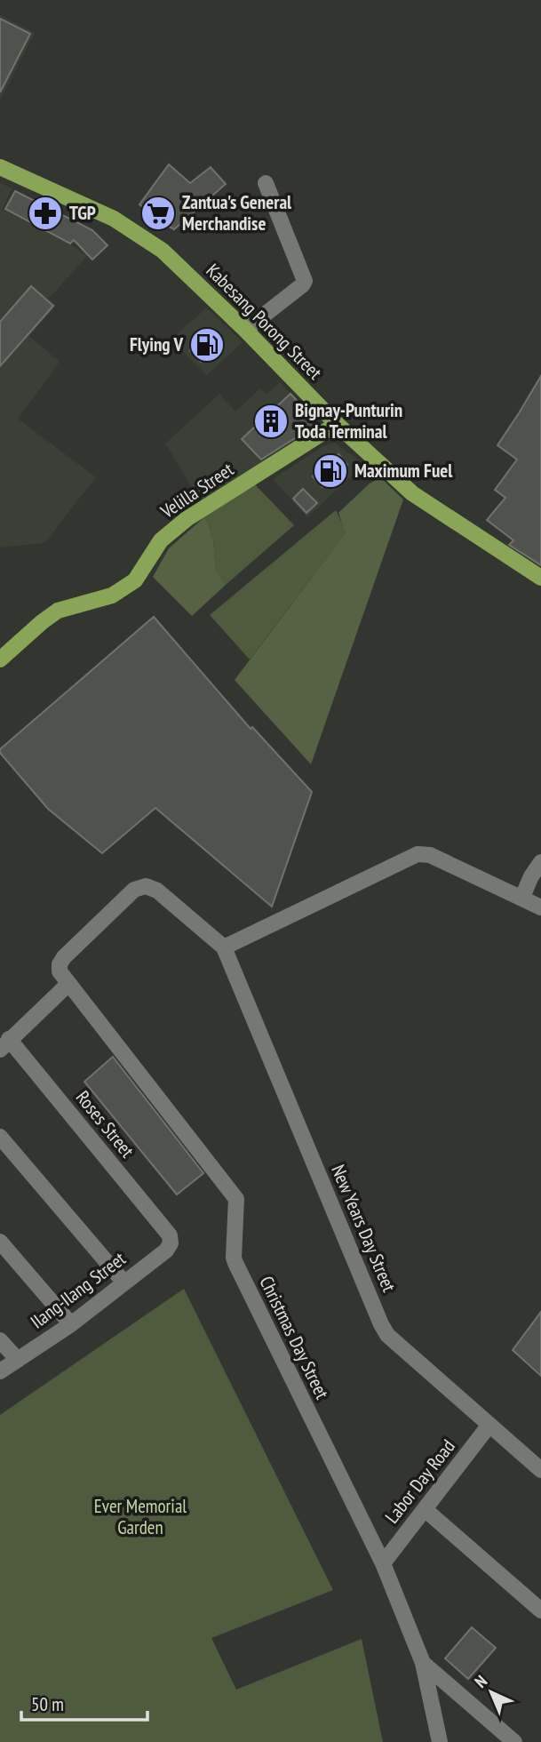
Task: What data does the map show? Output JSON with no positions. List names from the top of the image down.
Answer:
{
  "streets": {
    "main road": ["Kabesang Porong Street", "Velilla Street"],
    "street": [
      "Roses Street",
      "New Years Day Street",
      "Ilang-Ilang Street",
      "Christmas Day Street",
      "Labor Day Road"
    ]
  },
  "crossings": [
    ["Kabesang Porong Street", "Velilla Street"],
    ["Roses Street", "Ilang-Ilang Street"],
    ["New Years Day Street", "Labor Day Road"],
    ["Christmas Day Street", "Labor Day Road"]
  ],
  "parks": ["Ever Memorial Garden"],
  "places": {
    "pharmacy": ["TGP"],
    "supermarket": ["Zantua's General Merchandise"],
    "fuel station": ["Flying V", "Maximum Fuel"],
    "building": ["Bignay-Punturin Toda Terminal"]
  },
  "scale_bar": "50 m",
  "north": "top left"
}
